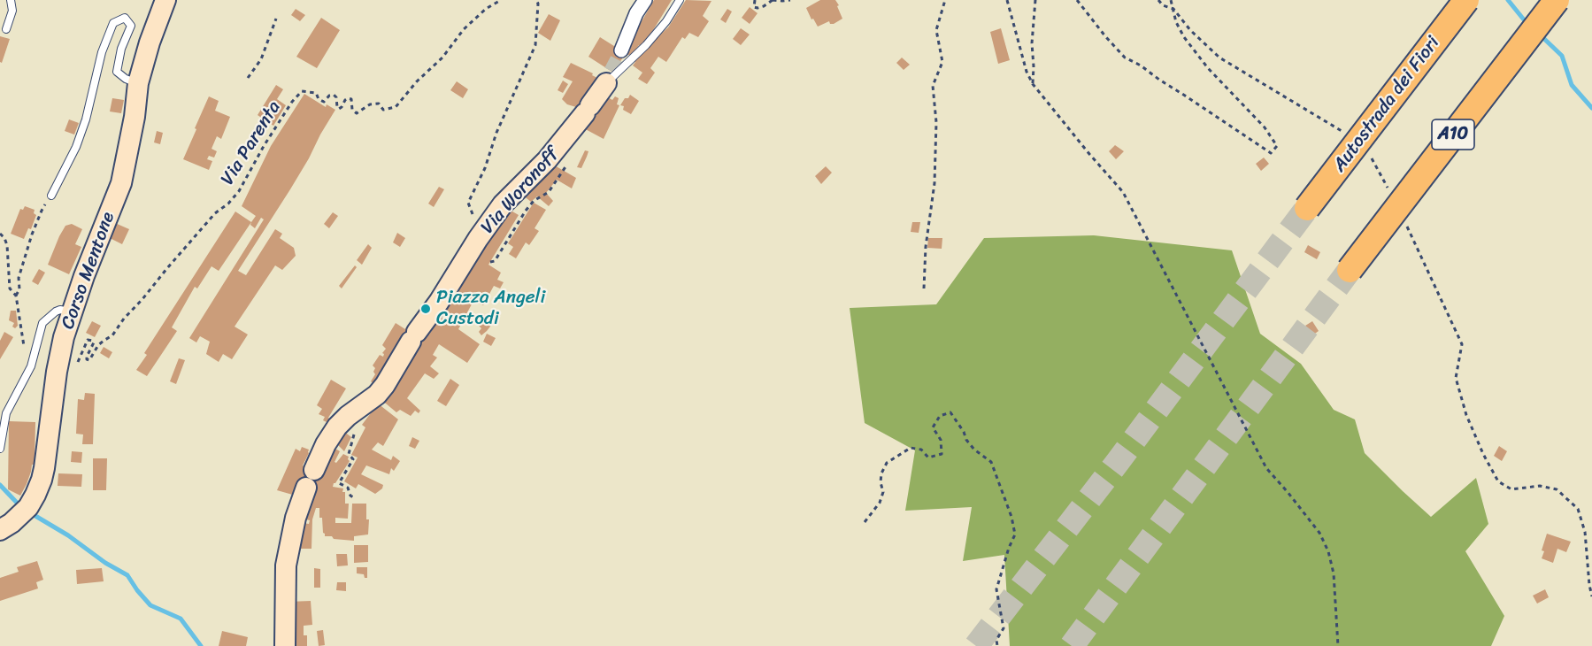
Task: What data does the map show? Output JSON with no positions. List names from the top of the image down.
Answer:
{
  "streets": {
    "highway": ["Autostrada dei Fiori", "A10"],
    "street": ["Via Woronoff", "Corso Mentone"],
    "path": ["Via Parenta"]
  },
  "places": ["Piazza Angeli Custodi"]
}
